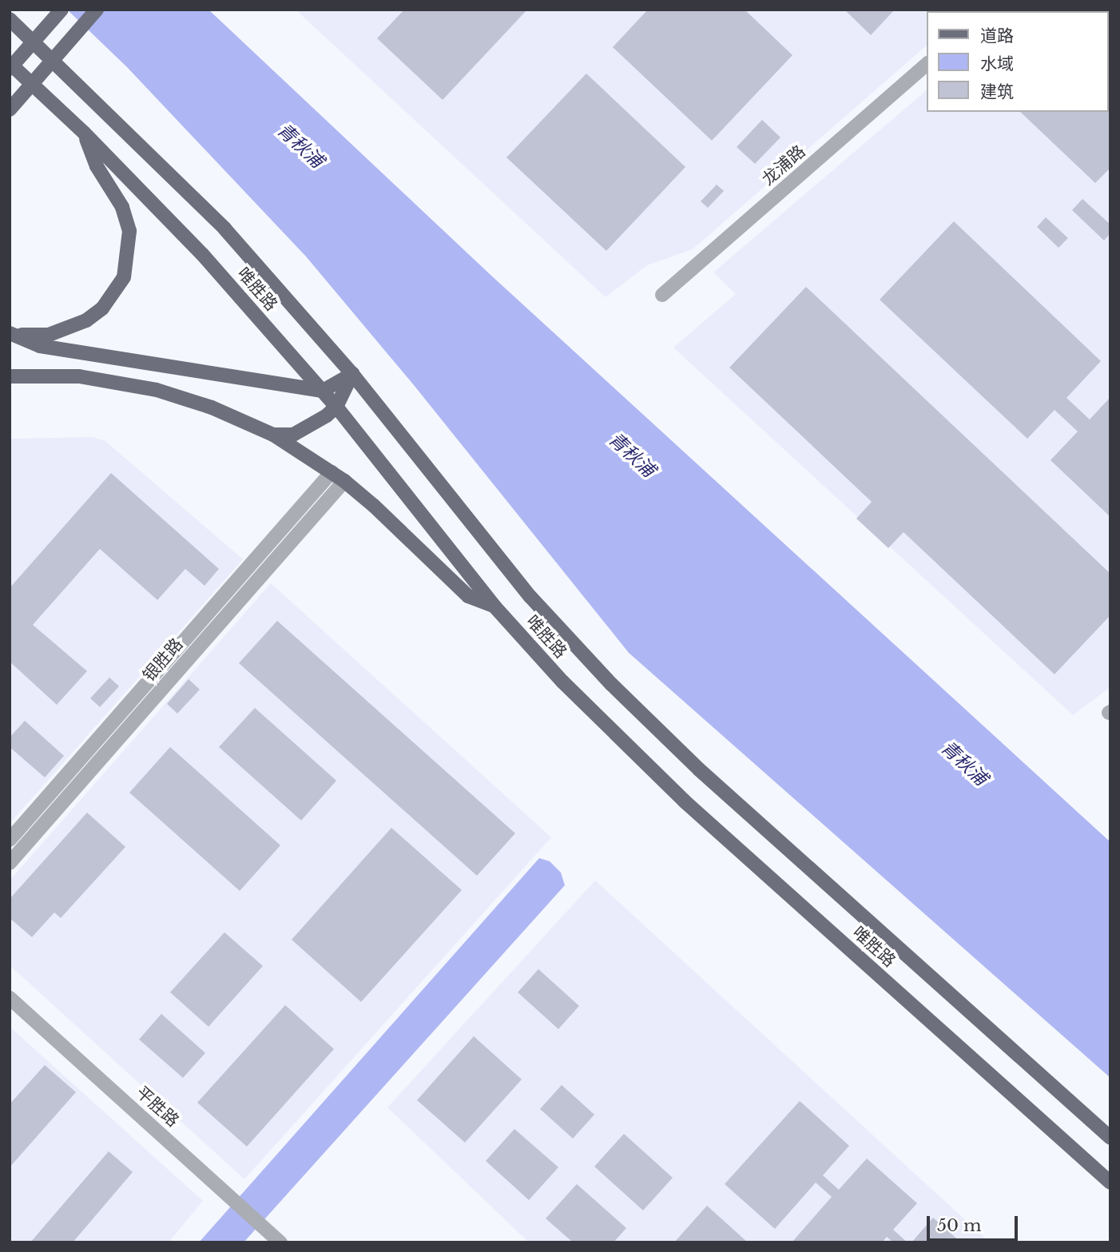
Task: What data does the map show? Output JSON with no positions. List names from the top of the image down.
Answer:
{
  "streets": {
    "main road": ["唯胜路"],
    "street": ["龙浦路", "银胜路", "平胜路"]
  },
  "water": ["青秋浦"],
  "legend": ["道路", "水域", "建筑"],
  "scale_bar": "50 m"
}
